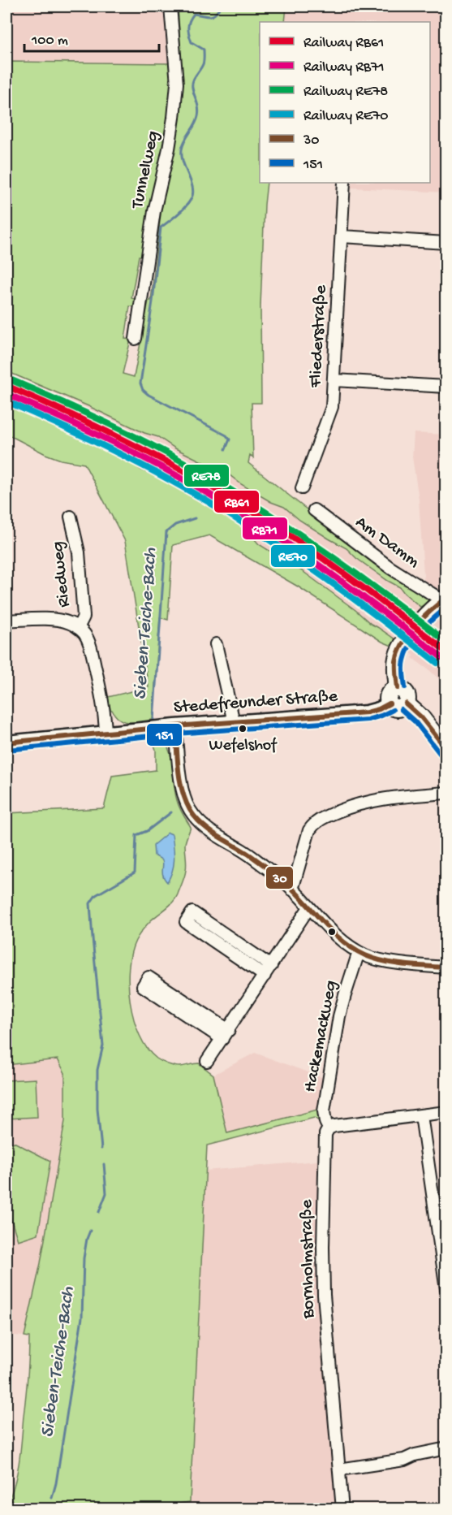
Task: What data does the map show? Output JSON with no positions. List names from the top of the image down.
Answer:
{
  "streets": {
    "street": [
      "Tunnelweg",
      "Fliederstraße",
      "Am Damm",
      "Riedweg",
      "Stedefreunder Straße",
      "Hackemackweg",
      "Bornholmstraße"
    ]
  },
  "crossings": [
    ["Riedweg", "Stedefreunder Straße"],
    ["Hackemackweg", "Bornholmstraße"]
  ],
  "water": ["Sieben-Teiche-Bach"],
  "places": ["Wefelshof"],
  "lines": [
    "rail line RE78",
    "rail line RB61",
    "rail line RB71",
    "rail line RE70",
    "transit line 30",
    "transit line 151"
  ],
  "legend": [
    "Railway RB61",
    "Railway RB71",
    "Railway RE78",
    "Railway RE70",
    "30",
    "151"
  ],
  "scale_bar": "100 m"
}
